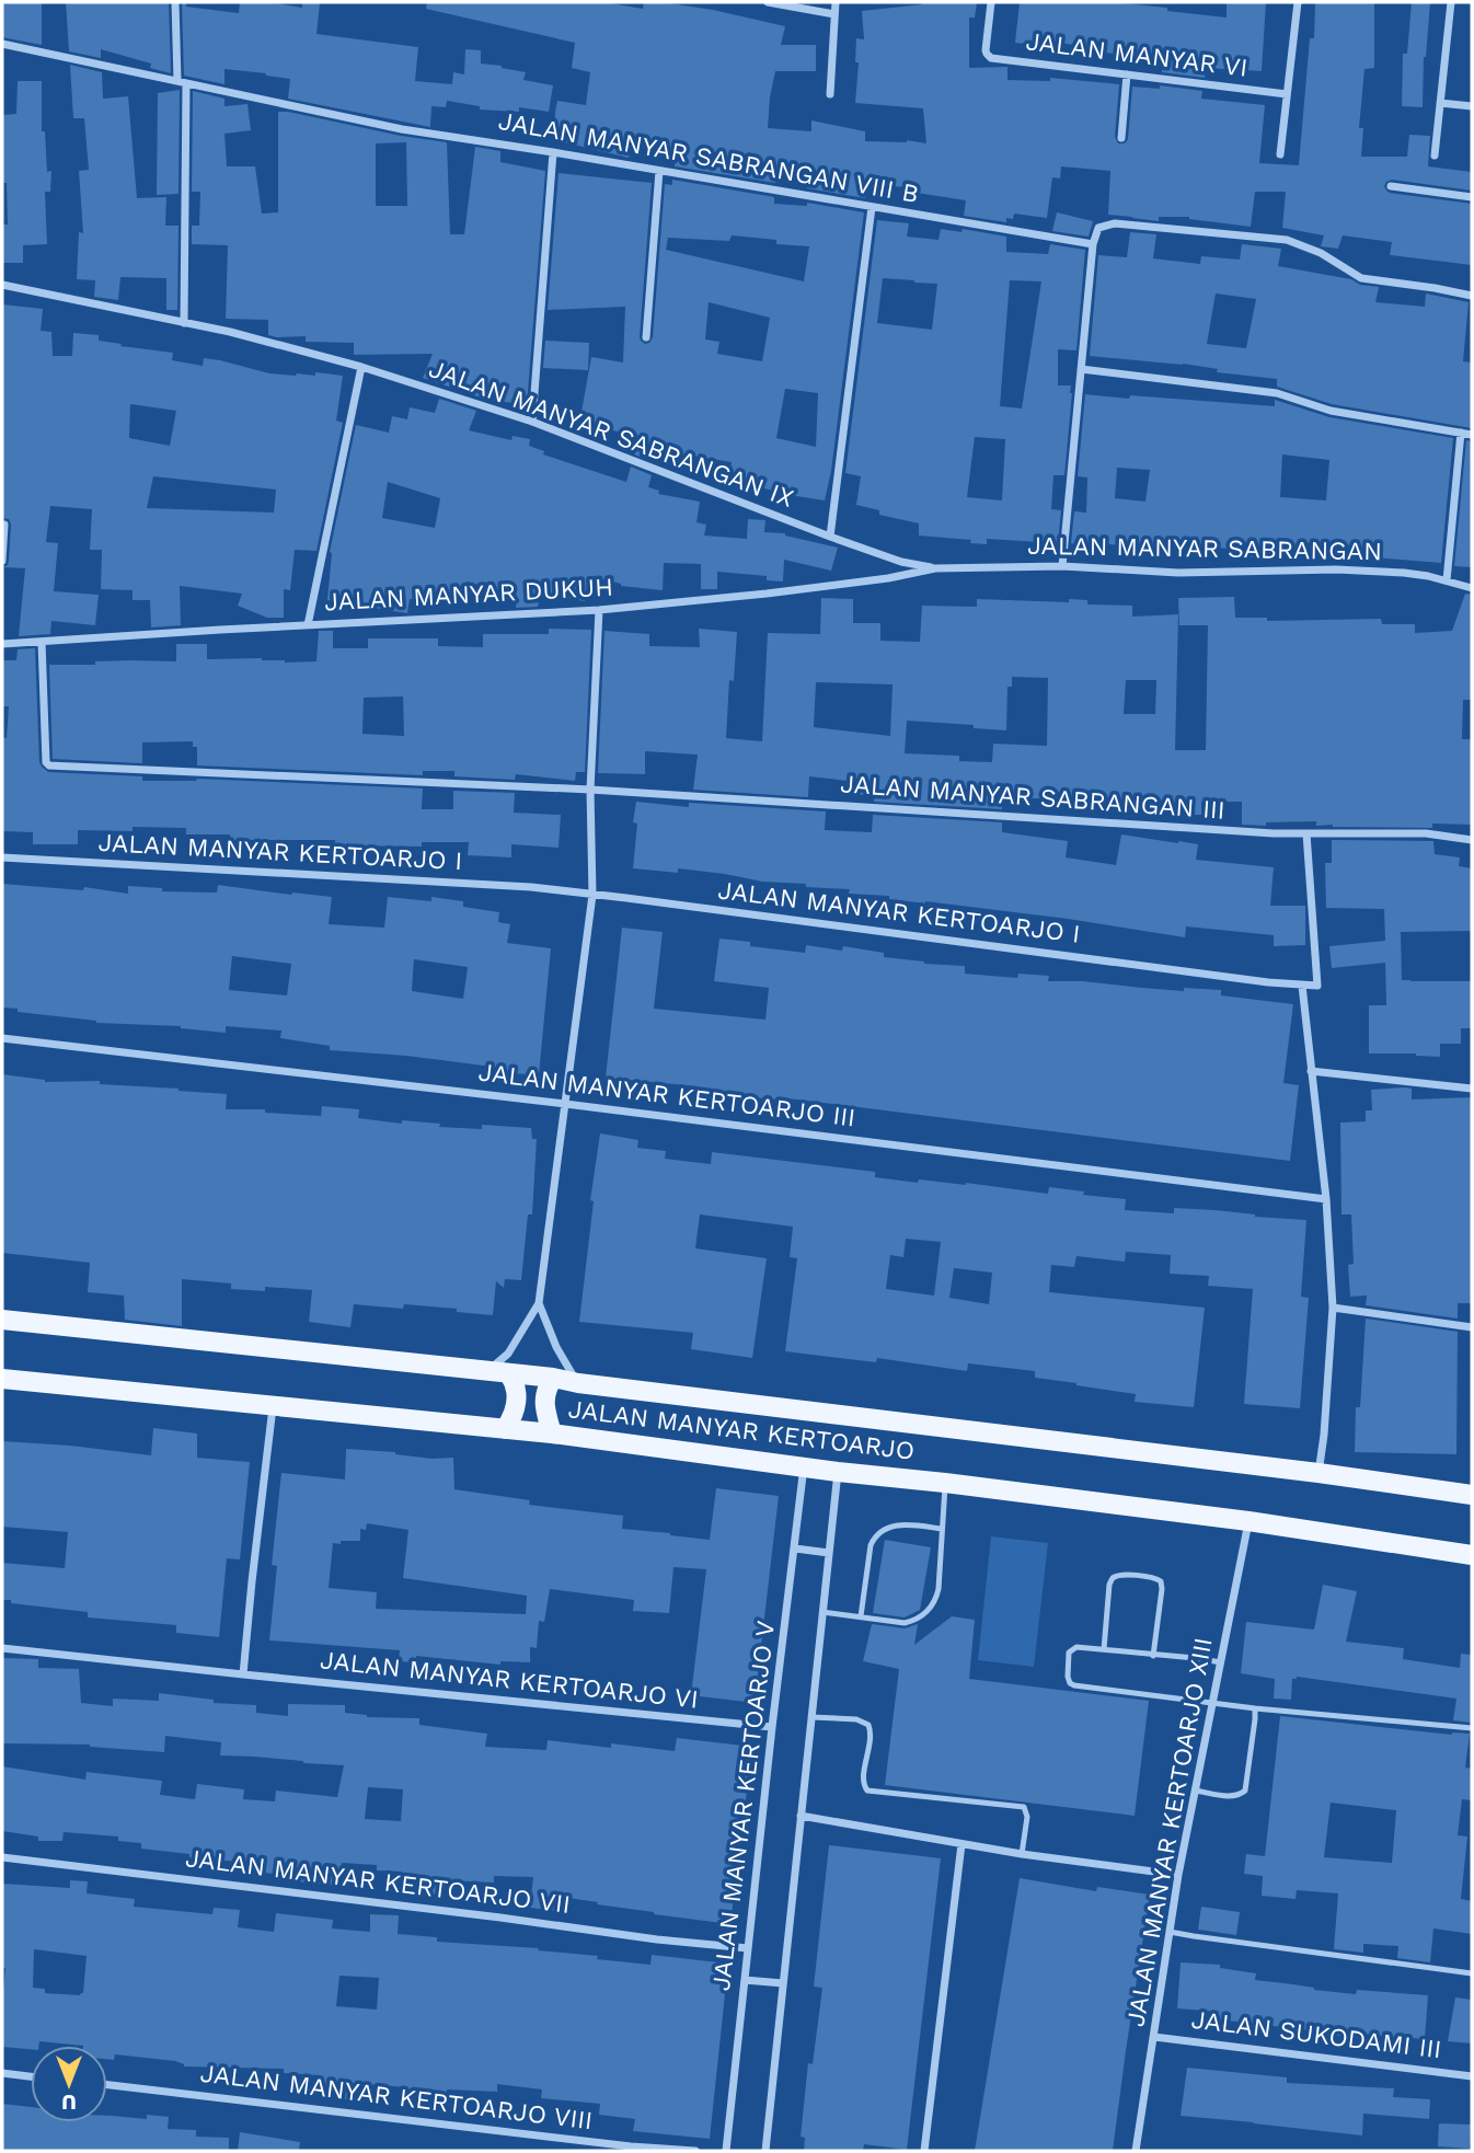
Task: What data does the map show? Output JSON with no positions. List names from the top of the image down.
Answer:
{
  "streets": {
    "main road": ["JALAN MANYAR KERTOARJO"],
    "street": [
      "JALAN MANYAR VI",
      "JALAN MANYAR SABRANGAN VIII B",
      "JALAN MANYAR SABRANGAN IX",
      "JALAN MANYAR SABRANGAN",
      "JALAN MANYAR DUKUH",
      "JALAN MANYAR SABRANGAN III",
      "JALAN MANYAR KERTOARJO I",
      "JALAN MANYAR KERTOARJO III",
      "JALAN MANYAR KERTOARJO VI",
      "JALAN MANYAR KERTOARJO V",
      "JALAN MANYAR KERTOARJO XIII",
      "JALAN MANYAR KERTOARJO VII",
      "JALAN SUKODAMI III",
      "JALAN MANYAR KERTOARJO VIII"
    ]
  },
  "crossings": [
    ["JALAN MANYAR SABRANGAN IX", "JALAN MANYAR SABRANGAN"],
    ["JALAN MANYAR SABRANGAN IX", "JALAN MANYAR DUKUH"],
    ["JALAN MANYAR SABRANGAN", "JALAN MANYAR DUKUH"],
    ["JALAN MANYAR DUKUH", "JALAN MANYAR SABRANGAN III"],
    ["JALAN MANYAR KERTOARJO", "JALAN MANYAR KERTOARJO V"],
    ["JALAN MANYAR KERTOARJO", "JALAN MANYAR KERTOARJO XIII"],
    ["JALAN MANYAR KERTOARJO VI", "JALAN MANYAR KERTOARJO V"],
    ["JALAN MANYAR KERTOARJO V", "JALAN MANYAR KERTOARJO VII"],
    ["JALAN MANYAR KERTOARJO XIII", "JALAN SUKODAMI III"]
  ],
  "north": "bottom"
}
